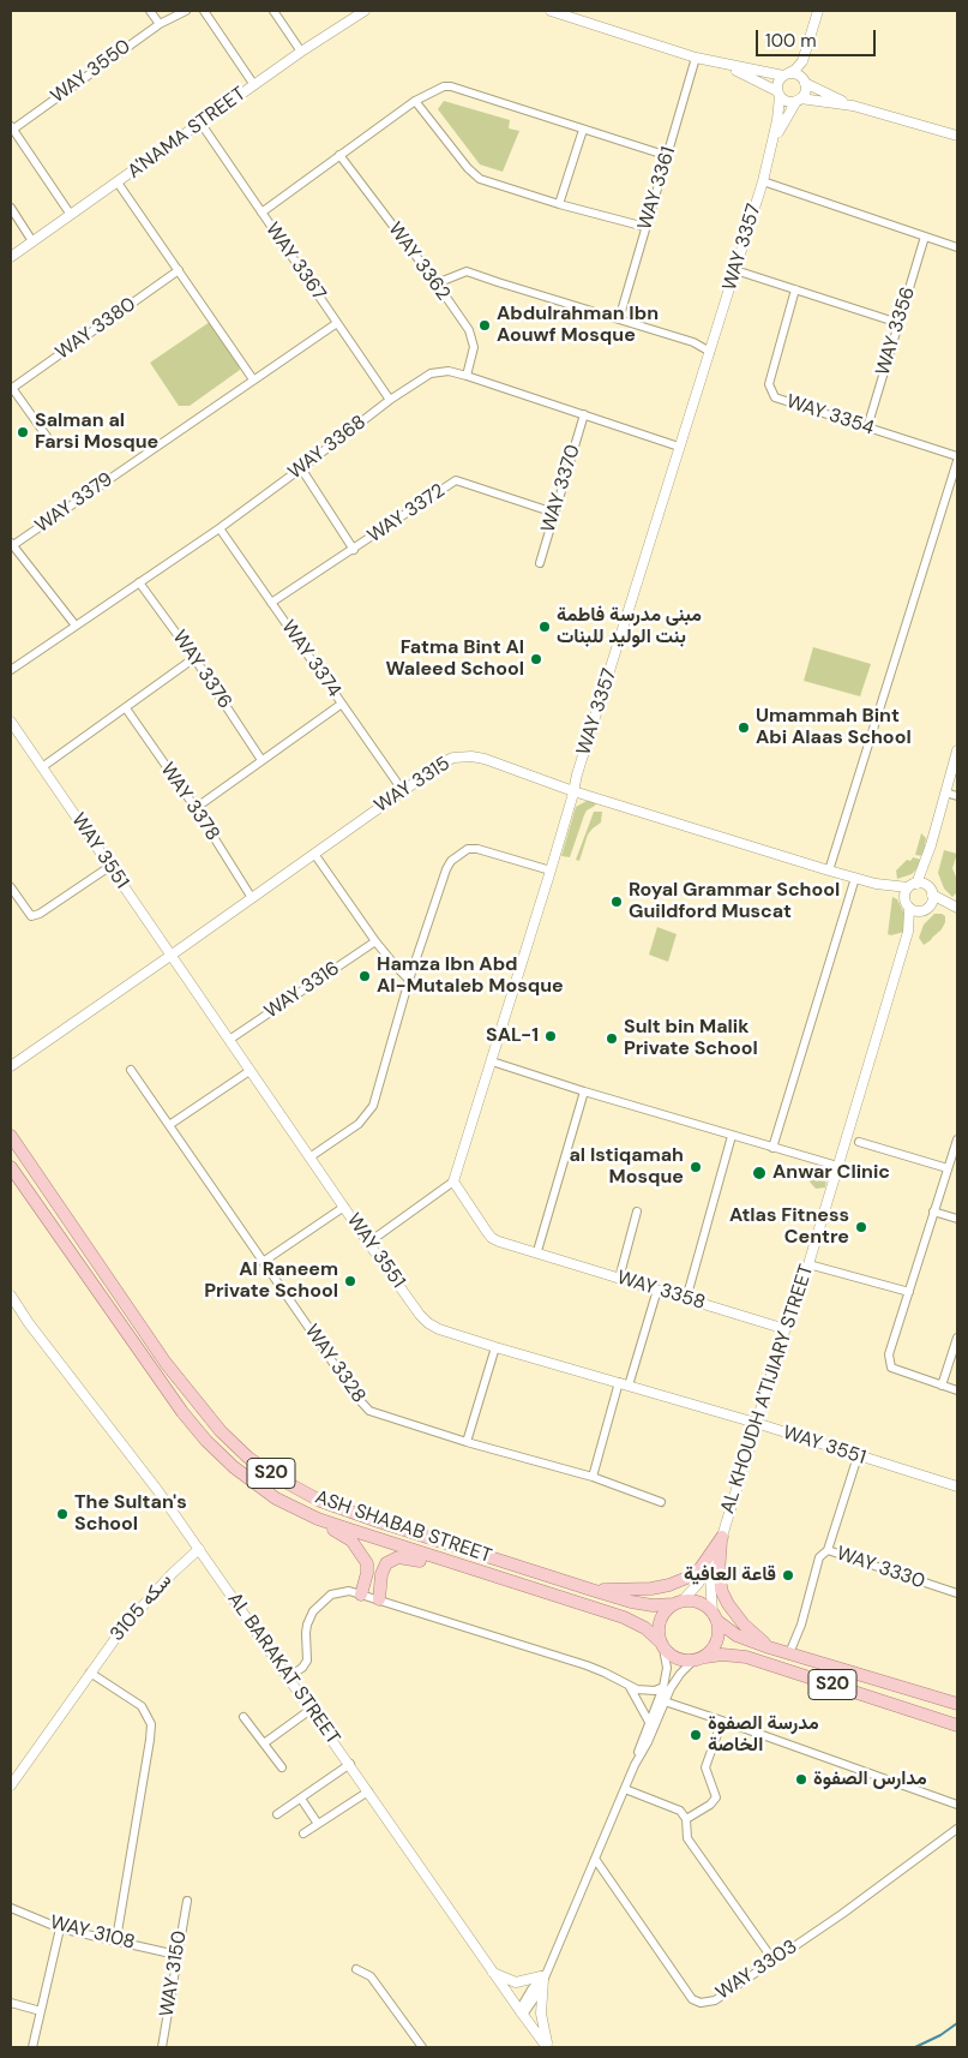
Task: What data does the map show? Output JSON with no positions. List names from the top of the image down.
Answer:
{
  "streets": {
    "main road": ["S20", "ASH SHABAB STREET"],
    "street": [
      "WAY 3550",
      "A'NAMA STREET",
      "WAY 3361",
      "WAY 3357",
      "WAY 3367",
      "WAY 3362",
      "WAY 3380",
      "WAY 3356",
      "WAY 3354",
      "WAY 3368",
      "WAY 3370",
      "WAY 3379",
      "WAY 3372",
      "WAY 3374",
      "WAY 3376",
      "WAY 3315",
      "WAY 3378",
      "WAY 3551",
      "WAY 3316",
      "WAY 3358",
      "WAY 3328",
      "AL KHOUDH A'TIJIARY STREET",
      "WAY 3330",
      "سكه 3105",
      "AL BARAKAT STREET",
      "WAY 3108",
      "WAY 3303",
      "WAY 3150"
    ]
  },
  "crossings": [
    ["A'NAMA STREET", "WAY 3367"],
    ["WAY 3357", "WAY 3368"],
    ["WAY 3357", "WAY 3315"],
    ["WAY 3357", "WAY 3358"],
    ["WAY 3367", "WAY 3368"],
    ["WAY 3367", "WAY 3379"],
    ["WAY 3362", "WAY 3368"],
    ["WAY 3356", "WAY 3354"],
    ["WAY 3368", "WAY 3370"],
    ["WAY 3368", "WAY 3374"],
    ["WAY 3368", "WAY 3376"],
    ["WAY 3370", "WAY 3372"],
    ["WAY 3372", "WAY 3374"],
    ["WAY 3374", "WAY 3315"],
    ["WAY 3315", "WAY 3378"],
    ["WAY 3315", "WAY 3551"],
    ["WAY 3315", "AL KHOUDH A'TIJIARY STREET"],
    ["WAY 3551", "WAY 3316"],
    ["WAY 3551", "AL KHOUDH A'TIJIARY STREET"],
    ["WAY 3551", "WAY 3330"],
    ["WAY 3358", "AL KHOUDH A'TIJIARY STREET"],
    ["AL KHOUDH A'TIJIARY STREET", "S20"],
    ["AL KHOUDH A'TIJIARY STREET", "ASH SHABAB STREET"],
    ["S20", "ASH SHABAB STREET"],
    ["سكه 3105", "AL BARAKAT STREET"],
    ["WAY 3108", "WAY 3150"]
  ],
  "places": [
    "Abdulrahman Ibn Aouwf Mosque",
    "Salman al Farsi Mosque",
    "مبنى مدرسة فاطمة بنت الوليد للبنات",
    "Fatma Bint Al Waleed School",
    "Umammah Bint Abi Alaas School",
    "Royal Grammar School Guildford Muscat",
    "Hamza Ibn Abd Al-Mutaleb Mosque",
    "SAL-1",
    "Sult bin Malik Private School",
    "al Istiqamah Mosque",
    "Anwar Clinic",
    "Atlas Fitness Centre",
    "Al Raneem Private School",
    "The Sultan's School",
    "قاعة العافية",
    "مدرسة الصفوة الخاصة",
    "مدارس الصفوة"
  ],
  "scale_bar": "100 m"
}
